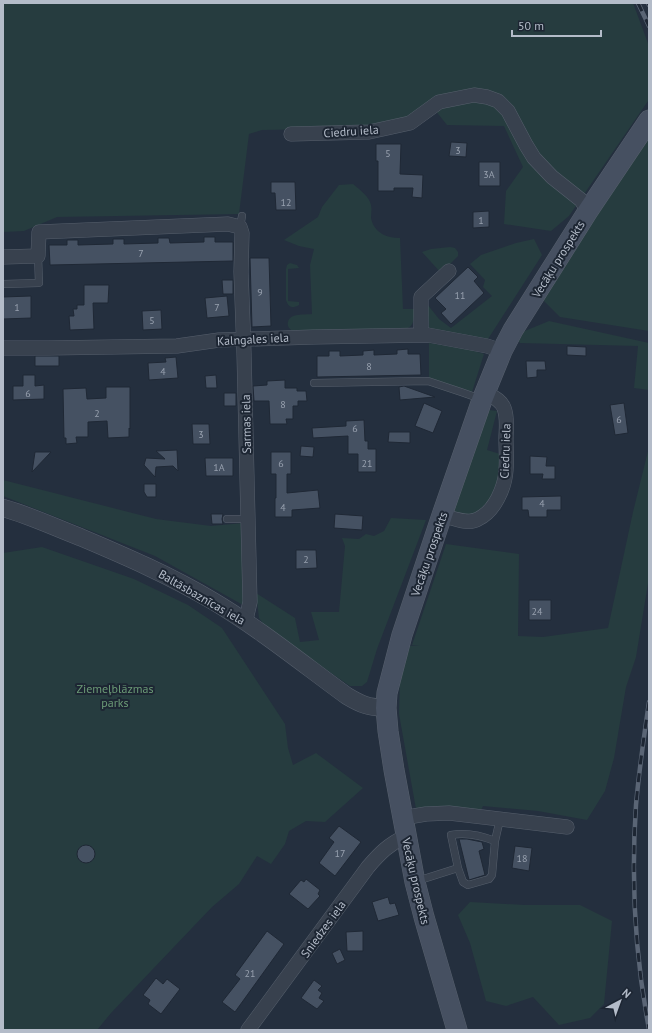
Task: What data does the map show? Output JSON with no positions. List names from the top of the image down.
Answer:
{
  "streets": {
    "main road": ["Vecāķu prospekts"],
    "street": [
      "Ciedru iela",
      "Kalngales iela",
      "Sarmas iela",
      "Baltāsbaznīcas iela",
      "Sniedzes iela"
    ]
  },
  "crossings": [
    ["Ciedru iela", "Vecāķu prospekts"],
    ["Vecāķu prospekts", "Kalngales iela"],
    ["Vecāķu prospekts", "Baltāsbaznīcas iela"],
    ["Vecāķu prospekts", "Sniedzes iela"],
    ["Kalngales iela", "Sarmas iela"],
    ["Sarmas iela", "Baltāsbaznīcas iela"]
  ],
  "parks": ["Ziemeļblāzmas parks"],
  "house_numbers": [
    "3",
    "5",
    "3A",
    "12",
    "1",
    "7",
    "9",
    "11",
    "1",
    "7",
    "5",
    "8",
    "4",
    "6",
    "8",
    "2",
    "6",
    "6",
    "3",
    "6",
    "21",
    "1A",
    "4",
    "4",
    "2",
    "24",
    "17",
    "18",
    "21"
  ],
  "scale_bar": "50 m",
  "north": "top right"
}
